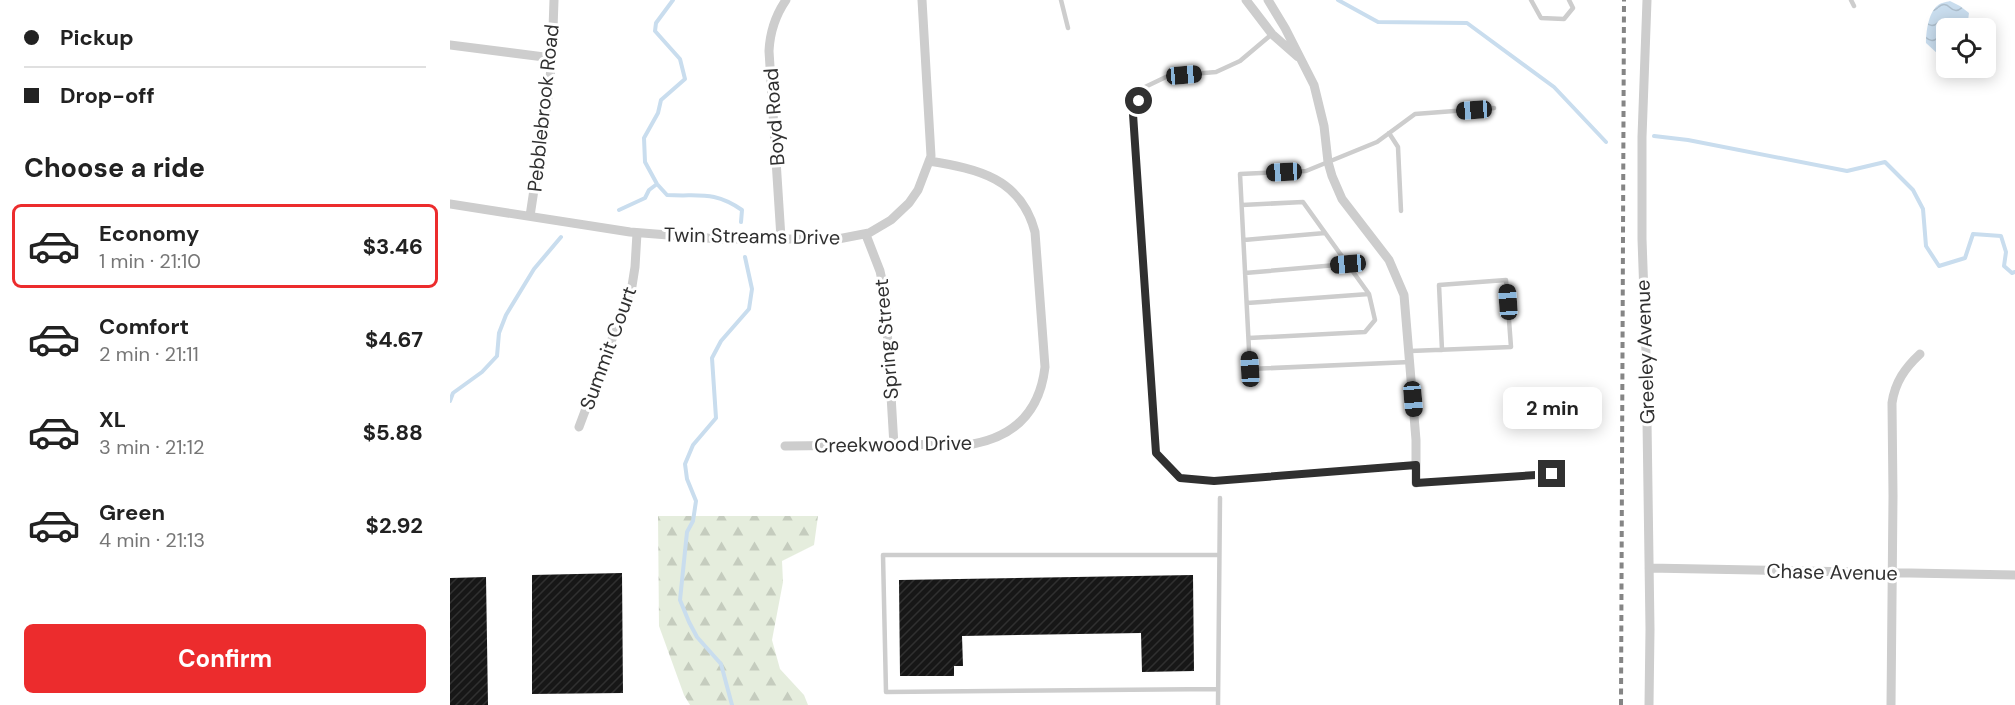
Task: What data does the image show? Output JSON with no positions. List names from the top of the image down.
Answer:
{
  "streets": {
    "street": [
      "Pebblebrook Road",
      "Boyd Road",
      "Twin Streams Drive",
      "Spring Street",
      "Summit Court",
      "Greeley Avenue",
      "Creekwood Drive",
      "Chase Avenue"
    ]
  },
  "crossings": [
    ["Pebblebrook Road", "Twin Streams Drive"],
    ["Boyd Road", "Twin Streams Drive"],
    ["Twin Streams Drive", "Spring Street"],
    ["Twin Streams Drive", "Summit Court"],
    ["Twin Streams Drive", "Creekwood Drive"],
    ["Spring Street", "Creekwood Drive"],
    ["Greeley Avenue", "Chase Avenue"]
  ],
  "page": {
    "banner": ["Pickup", "Drop-off"],
    "heading": "Choose a ride",
    "list": [
      {
        "name": "Economy",
        "note": "1 min · 21:10",
        "value": "$3.46"
      },
      {
        "name": "Comfort",
        "note": "2 min · 21:11",
        "value": "$4.67"
      },
      {
        "name": "XL",
        "note": "3 min · 21:12",
        "value": "$5.88"
      },
      {
        "name": "Green",
        "note": "4 min · 21:13",
        "value": "$2.92"
      }
    ],
    "bubble": "2 min",
    "buttons": "Confirm"
  }
}
